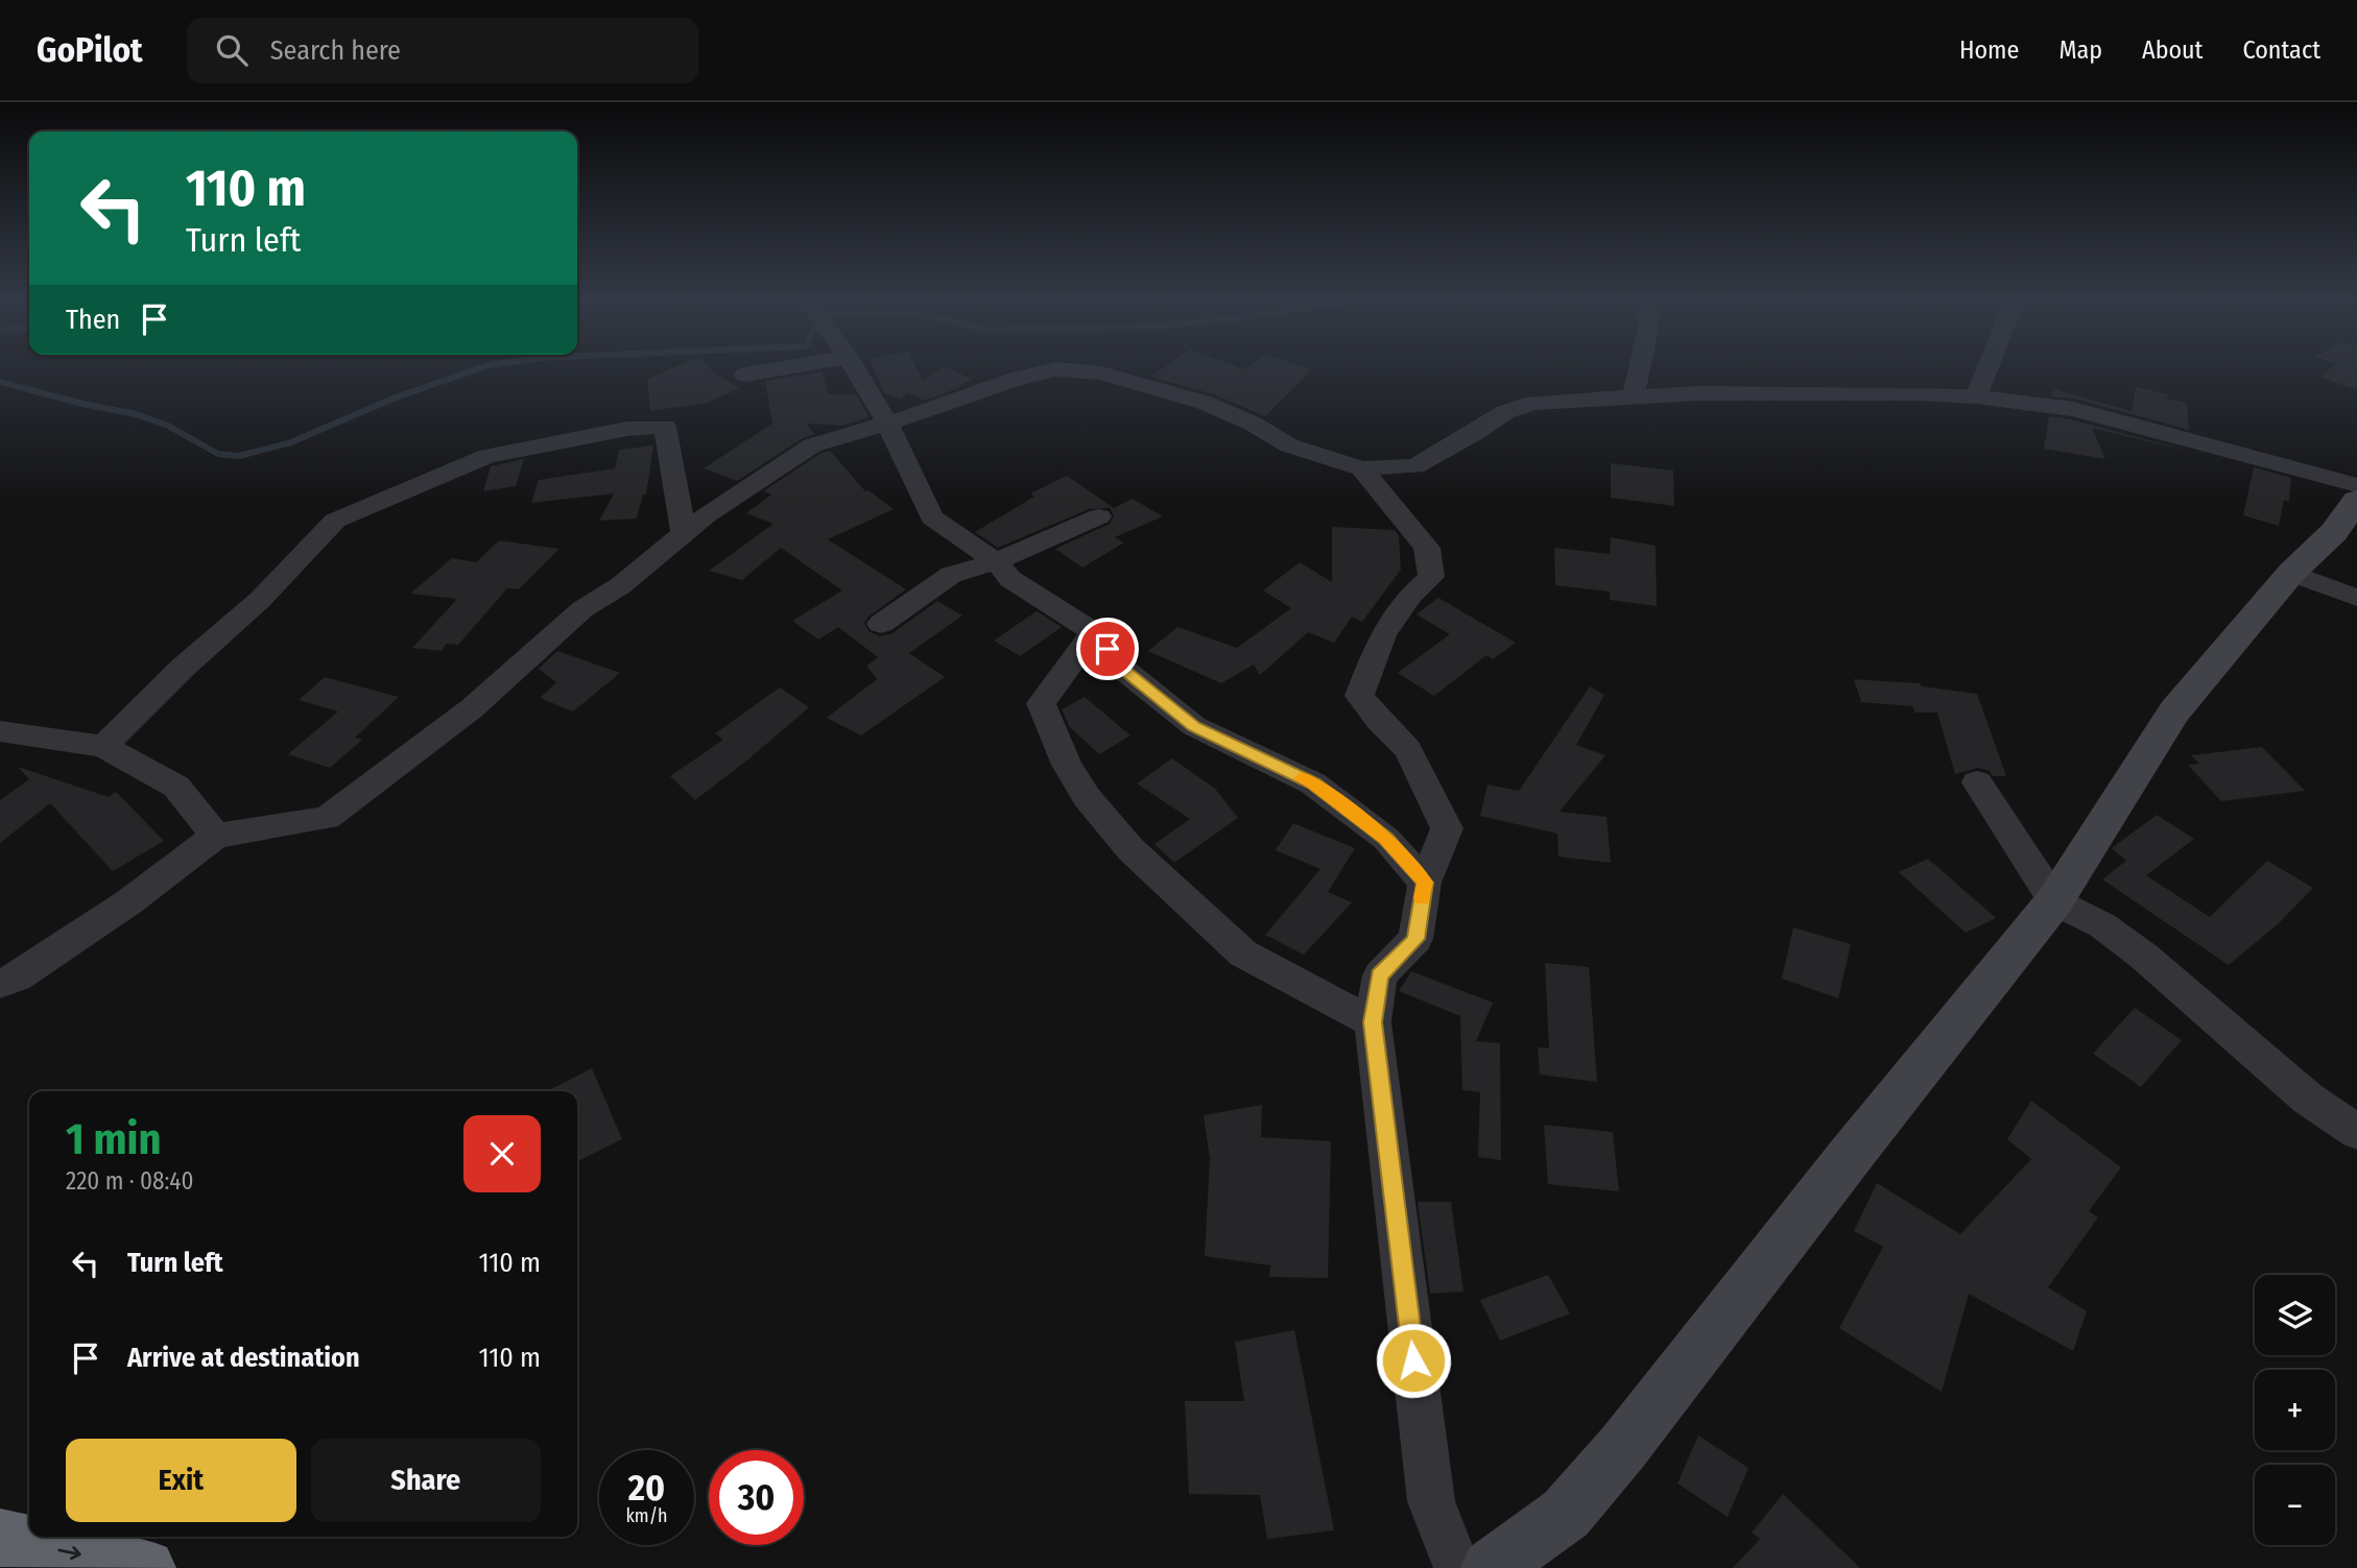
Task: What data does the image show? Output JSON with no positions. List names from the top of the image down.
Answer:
{
  "page": {
    "header": "GoPilot",
    "search": "Search here",
    "nav": [
      "Home",
      "Map",
      "About",
      "Contact"
    ],
    "turn": ["110 m", "Turn left"],
    "then": "Then",
    "heading": ["1 min", "220 m · 08:40"],
    "list": [
      {
        "name": "Turn left",
        "value": "110 m"
      },
      {
        "name": "Arrive at destination",
        "value": "110 m"
      }
    ],
    "map_buttons": ["+", "−"],
    "buttons": ["Exit", "Share"],
    "speed": "20 km/h",
    "limit": "30"
  }
}
